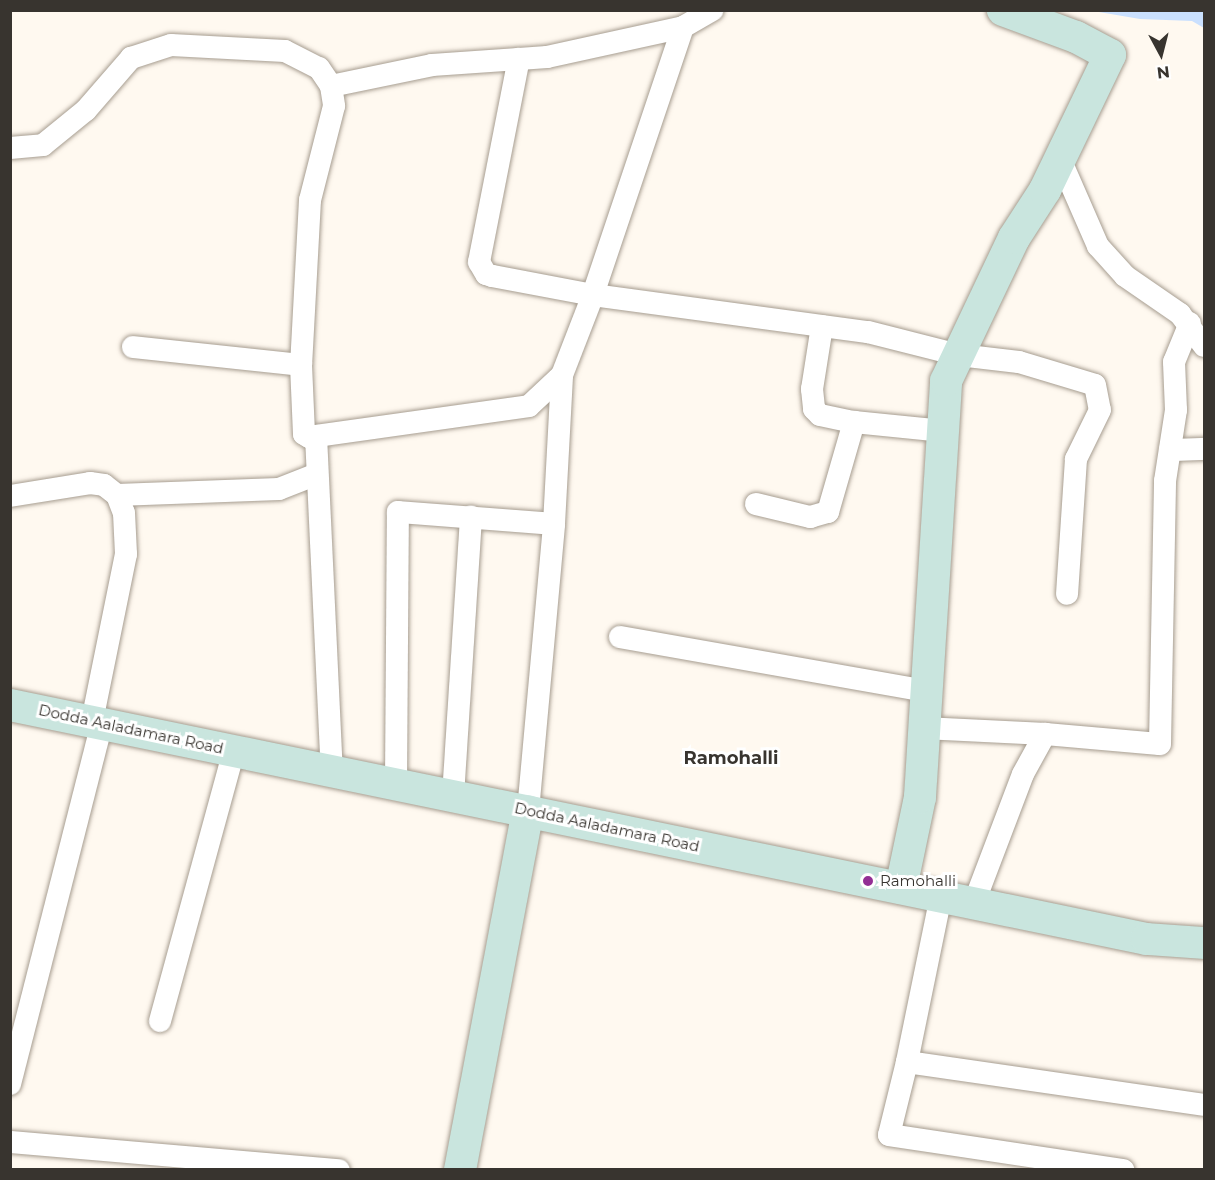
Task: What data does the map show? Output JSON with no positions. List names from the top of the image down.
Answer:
{
  "streets": {
    "street": ["Dodda Aaladamara Road"]
  },
  "districts": ["Ramohalli"],
  "places": ["Ramohalli"],
  "north": "bottom"
}
